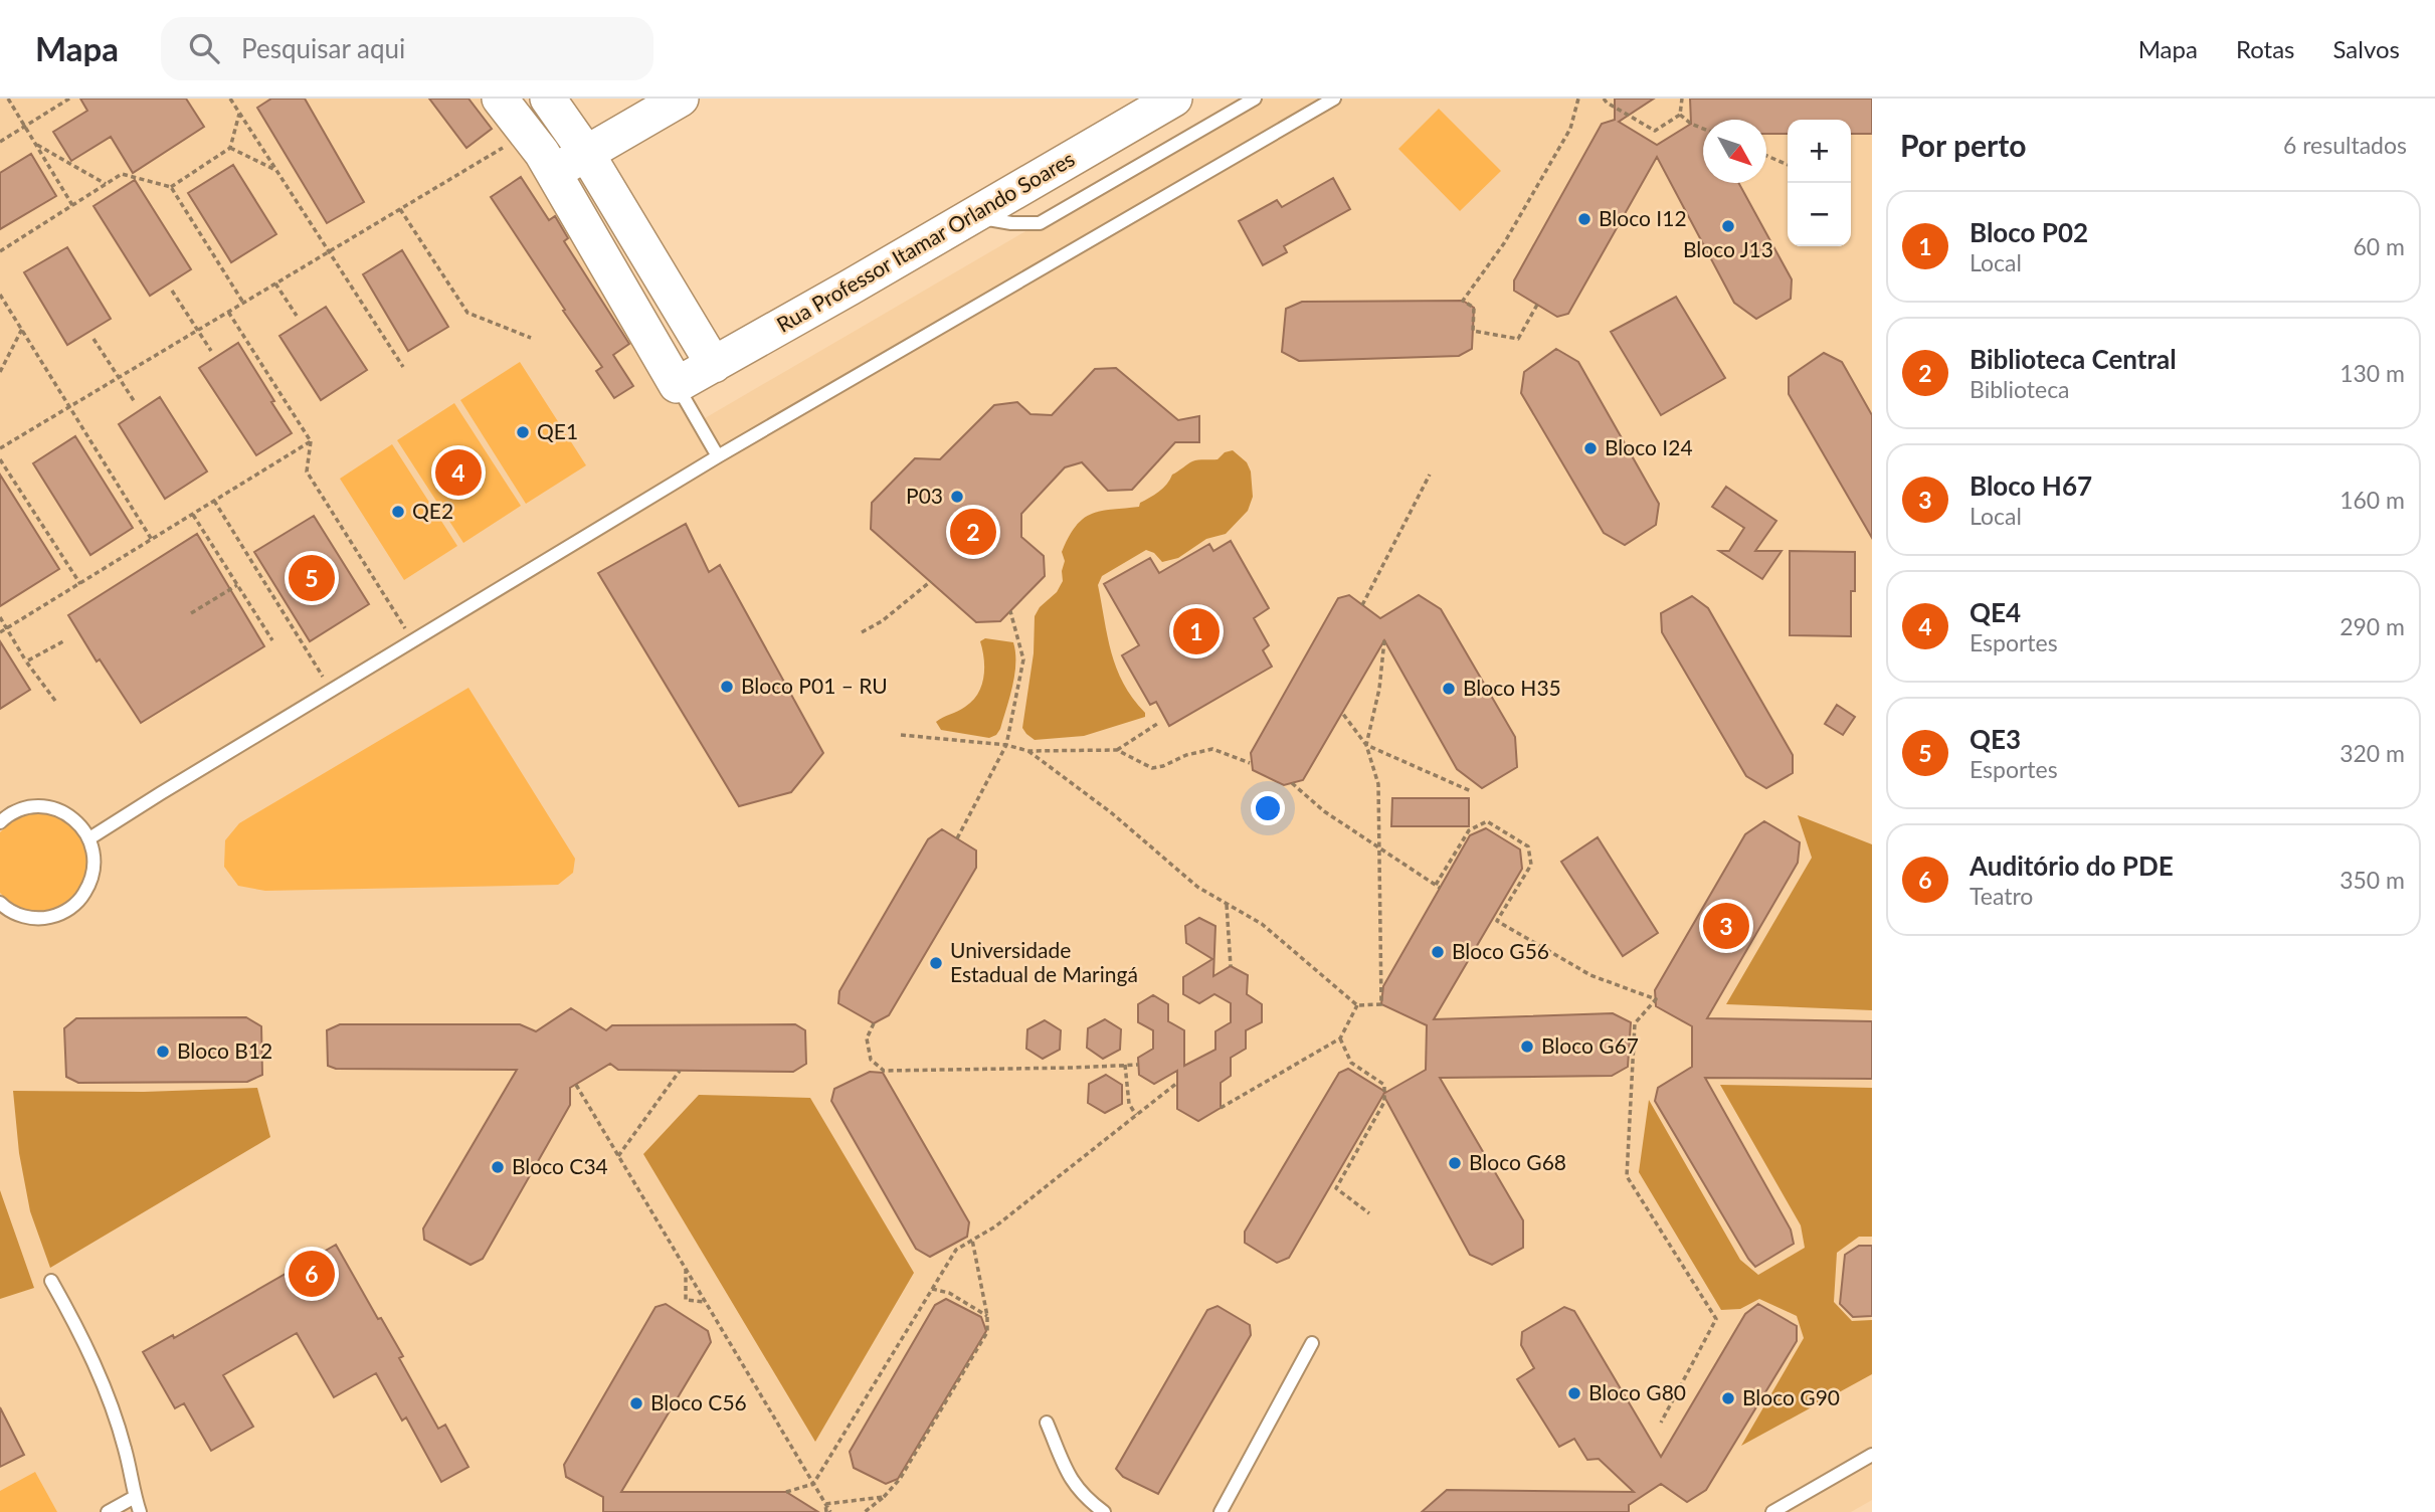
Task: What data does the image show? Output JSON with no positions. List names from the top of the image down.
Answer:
{
  "streets": {
    "main road": ["Rua Professor Itamar Orlando Soares"]
  },
  "places": [
    "Bloco I12",
    "Bloco J13",
    "QE1",
    "Bloco I24",
    "P03",
    "QE2",
    "Bloco P01 – RU",
    "Bloco H35",
    "Bloco G56",
    "Universidade Estadual de Maringá",
    "Bloco G67",
    "Bloco B12",
    "Bloco G68",
    "Bloco C34",
    "Bloco G80",
    "Bloco G90",
    "Bloco C56"
  ],
  "north": "bottom right",
  "page": {
    "header": "Mapa",
    "search": "Pesquisar aqui",
    "nav": ["Mapa", "Rotas", "Salvos"],
    "heading": ["Por perto", "6 resultados"],
    "map_buttons": ["+", "−"],
    "list": [
      {
        "mark": "1",
        "name": "Bloco P02",
        "note": "Local",
        "value": "60 m"
      },
      {
        "mark": "2",
        "name": "Biblioteca Central",
        "note": "Biblioteca",
        "value": "130 m"
      },
      {
        "mark": "3",
        "name": "Bloco H67",
        "note": "Local",
        "value": "160 m"
      },
      {
        "mark": "4",
        "name": "QE4",
        "note": "Esportes",
        "value": "290 m"
      },
      {
        "mark": "5",
        "name": "QE3",
        "note": "Esportes",
        "value": "320 m"
      },
      {
        "mark": "6",
        "name": "Auditório do PDE",
        "note": "Teatro",
        "value": "350 m"
      }
    ],
    "pins": [
      "4",
      "2",
      "5",
      "1",
      "3",
      "6"
    ]
  }
}
